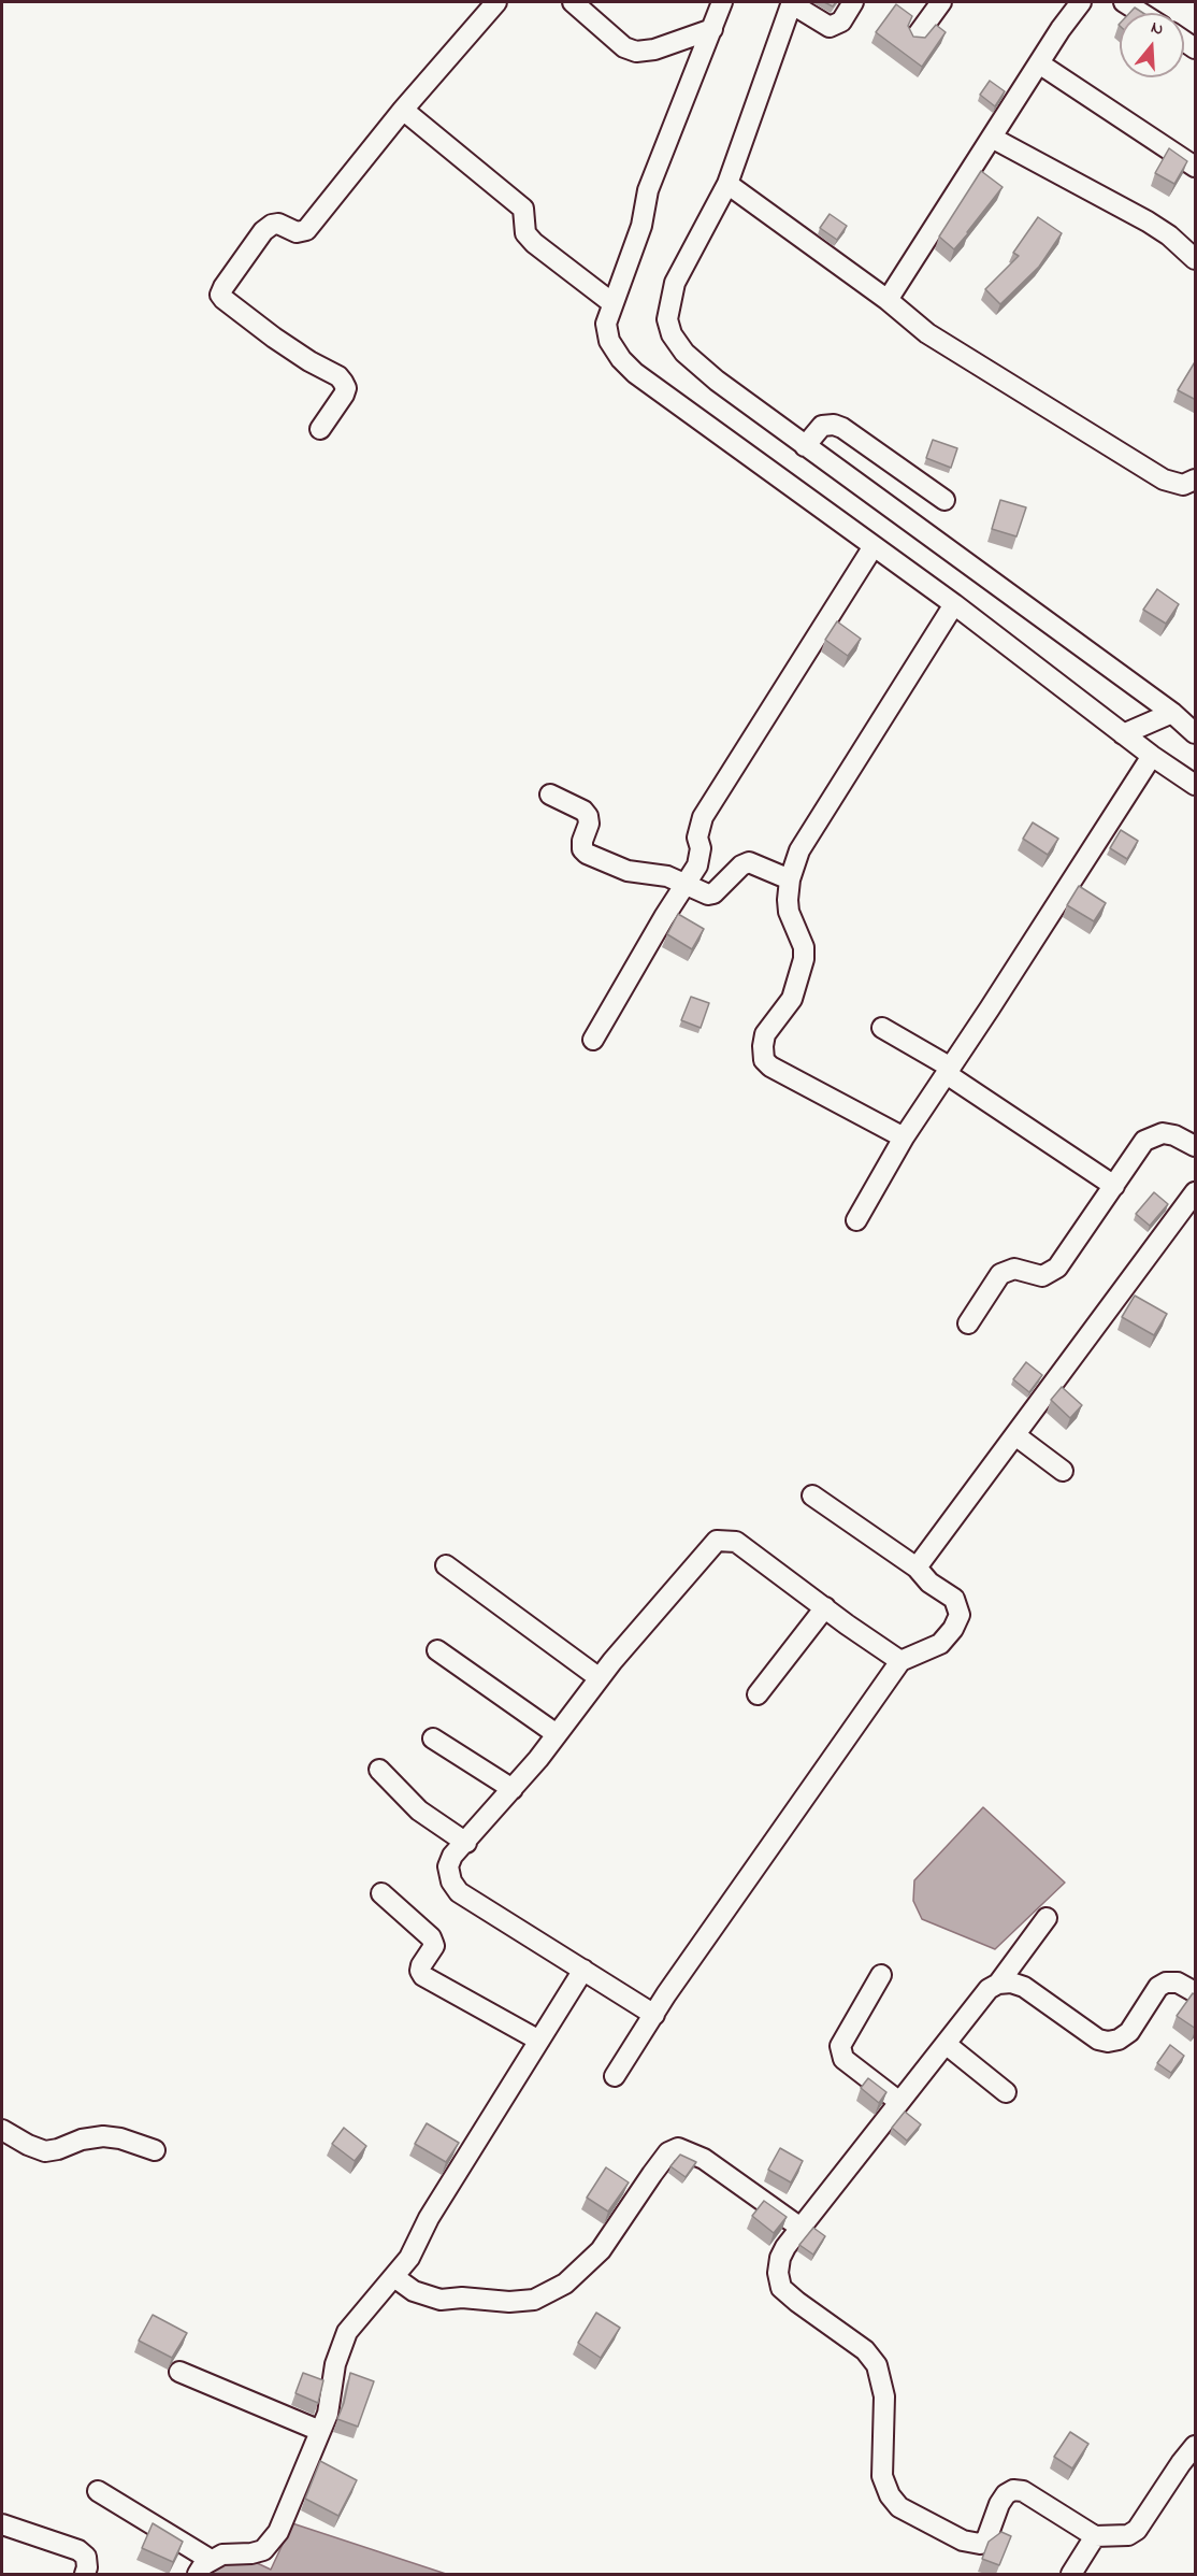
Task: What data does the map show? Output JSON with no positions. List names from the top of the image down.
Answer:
{
  "north": "top"
}
